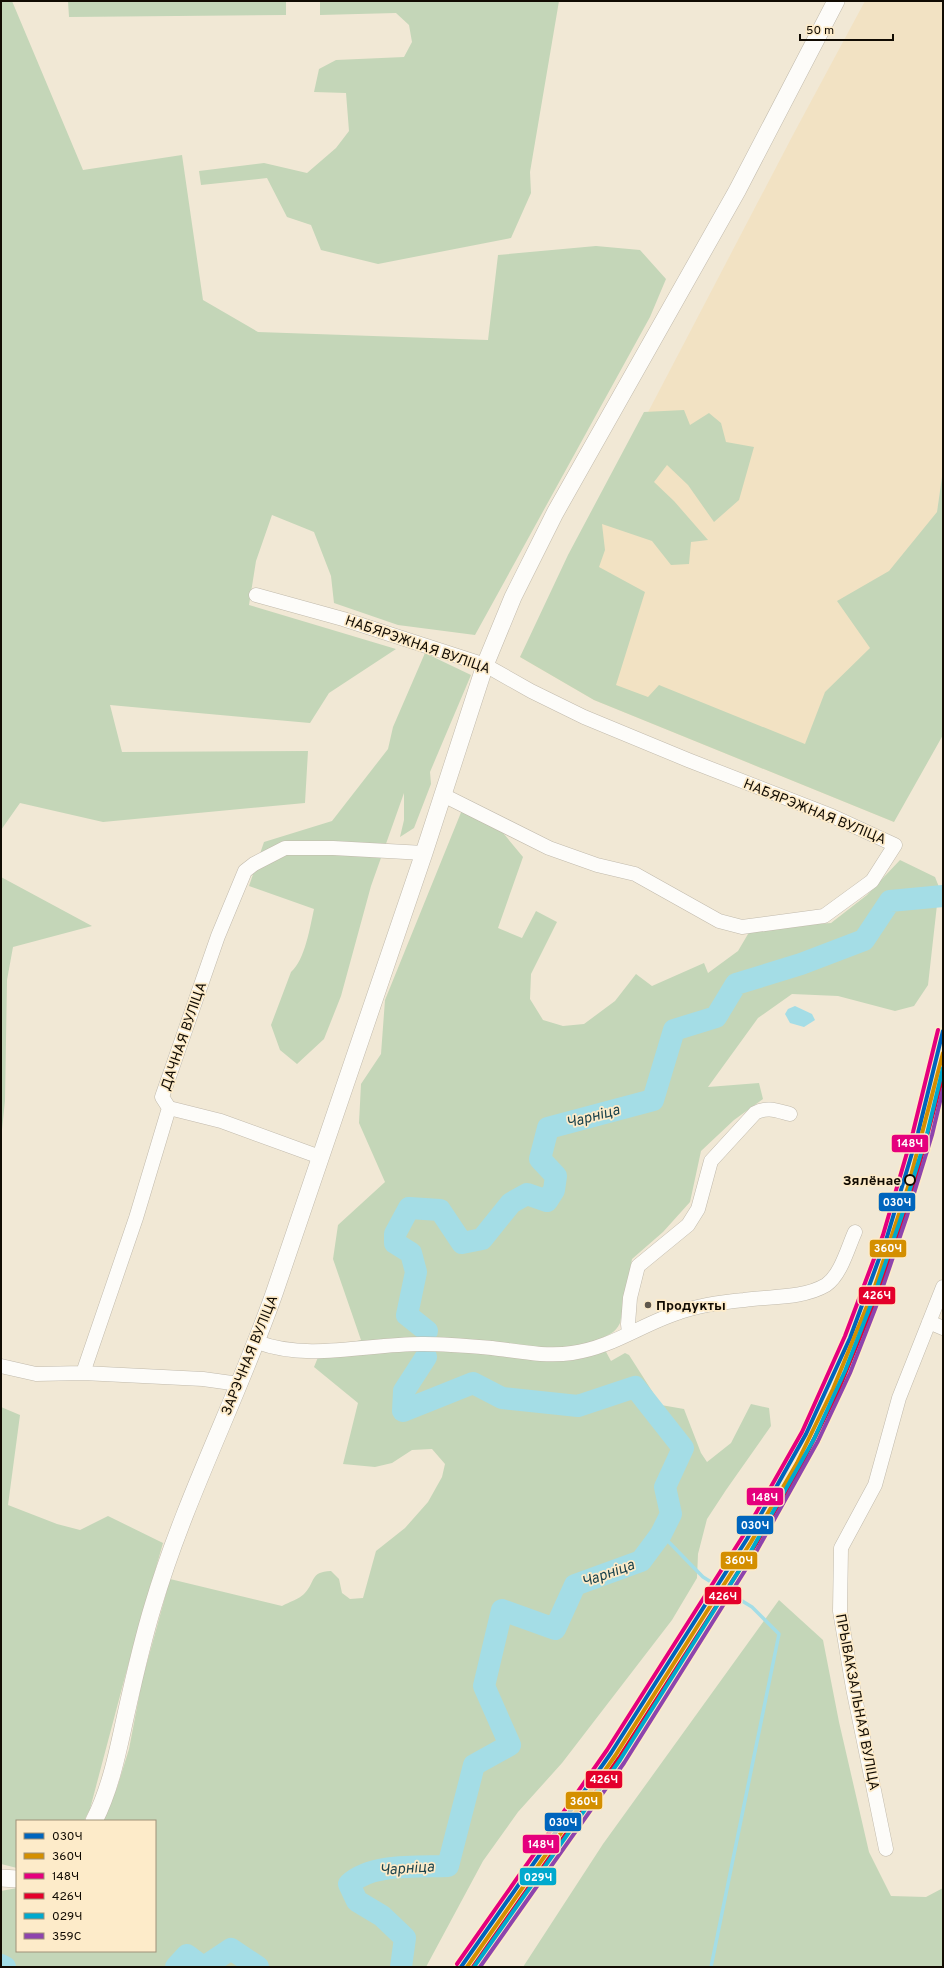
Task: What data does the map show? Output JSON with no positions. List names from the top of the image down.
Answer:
{
  "streets": {
    "street": [
      "НАБЯРЭЖНАЯ ВУЛІЦА",
      "ДАЧНАЯ ВУЛІЦА",
      "ЗАРЭЧНАЯ ВУЛІЦА",
      "ПРЫВАКЗАЛЬНАЯ ВУЛІЦА"
    ]
  },
  "crossings": [
    ["НАБЯРЭЖНАЯ ВУЛІЦА", "ЗАРЭЧНАЯ ВУЛІЦА"],
    ["ДАЧНАЯ ВУЛІЦА", "ЗАРЭЧНАЯ ВУЛІЦА"]
  ],
  "water": ["Чарніца"],
  "places": ["Зялёнае", "Продукты"],
  "lines": [
    "transit line 148Ч",
    "transit line 030Ч",
    "transit line 360Ч",
    "transit line 029Ч",
    "transit line 426Ч",
    "transit line 359С"
  ],
  "legend": [
    "030Ч",
    "360Ч",
    "148Ч",
    "426Ч",
    "029Ч",
    "359С"
  ],
  "scale_bar": "50 m"
}
